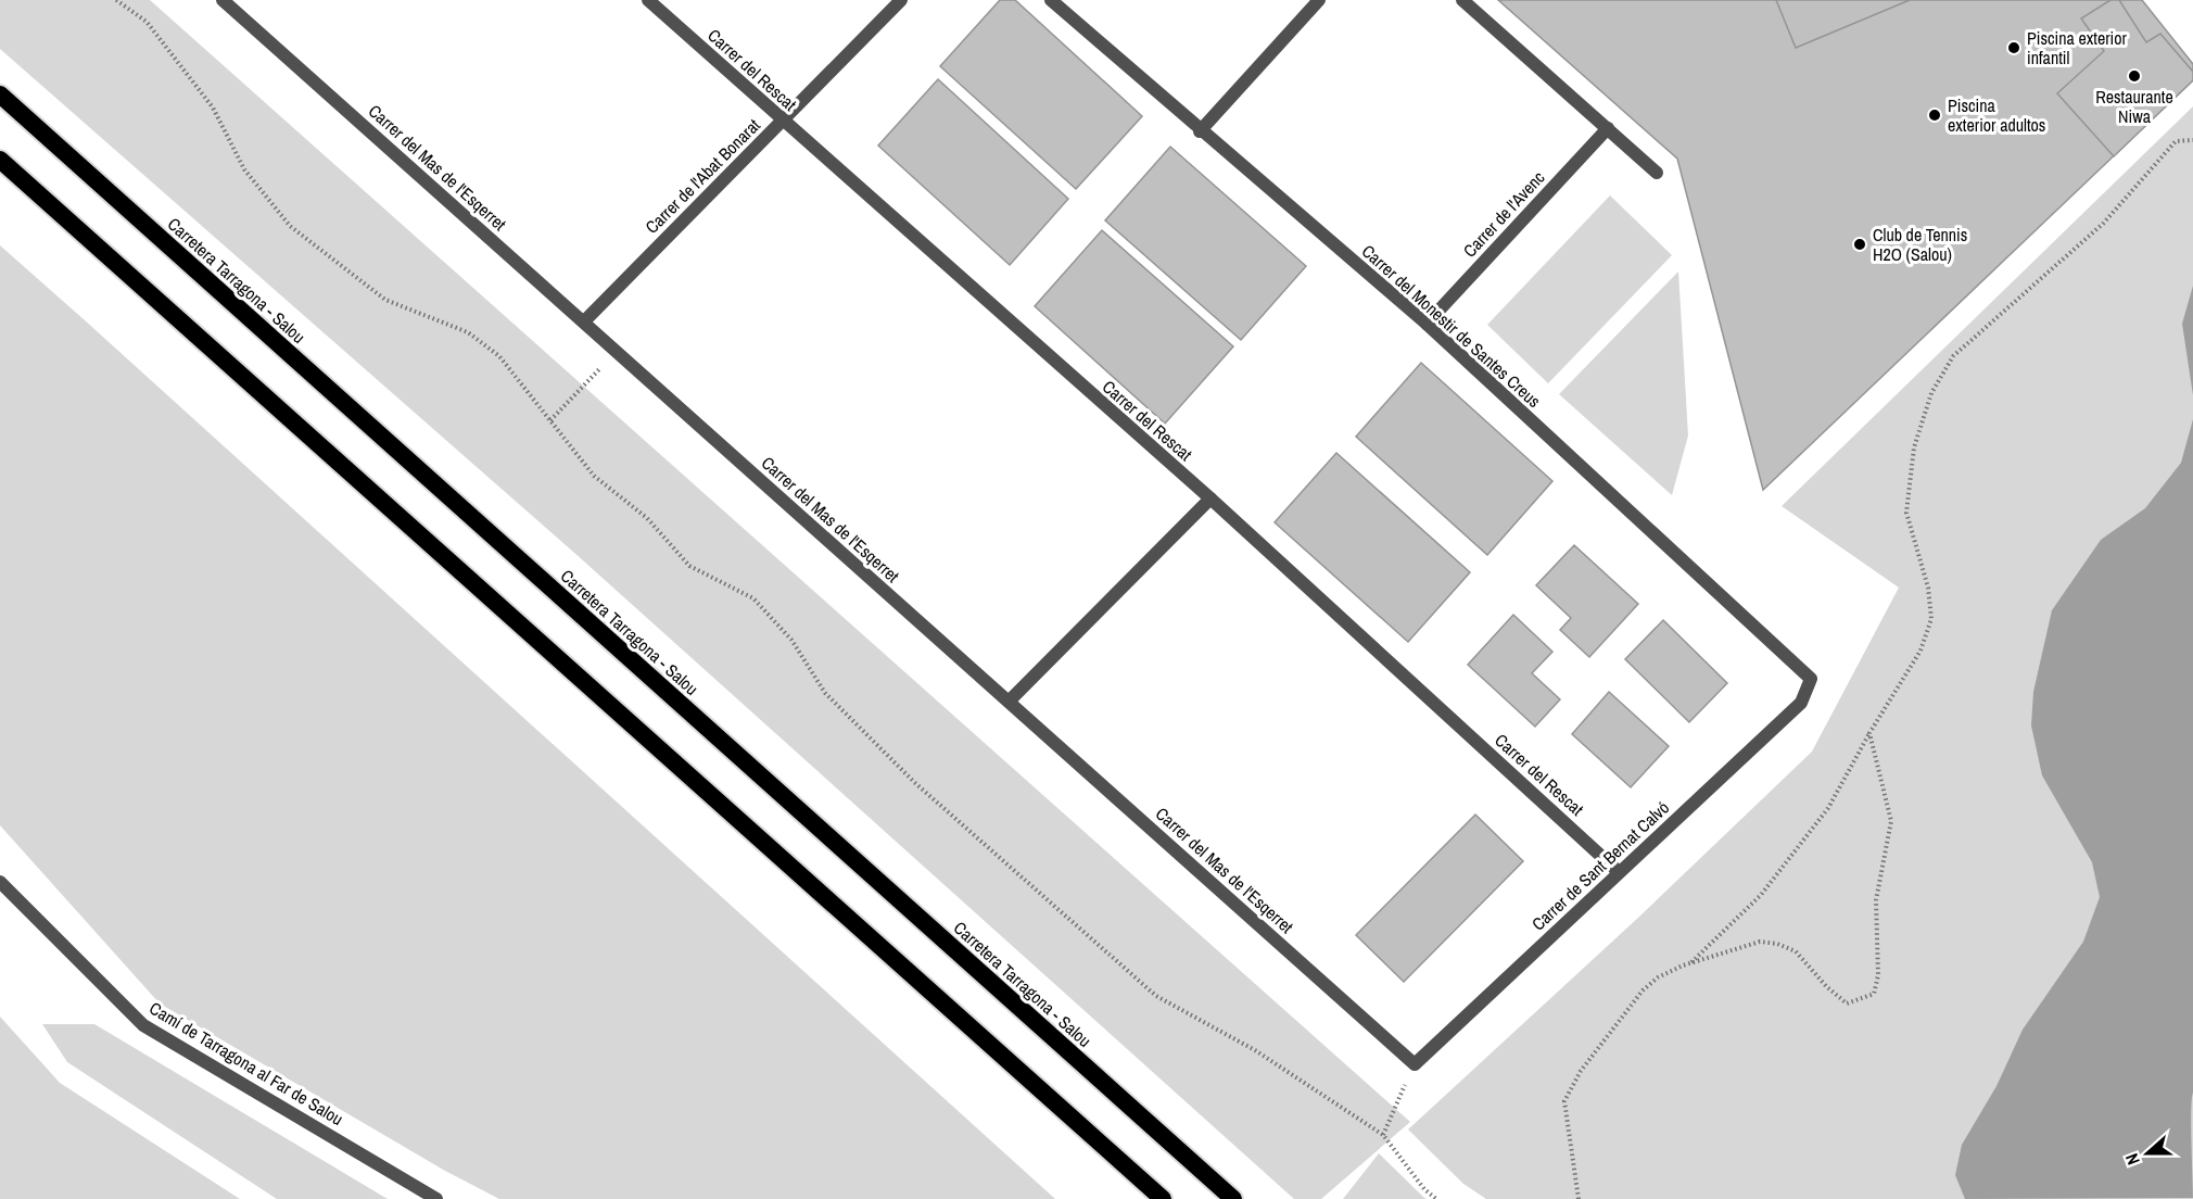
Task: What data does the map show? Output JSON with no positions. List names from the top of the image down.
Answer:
{
  "streets": {
    "highway": ["Carretera Tarragona - Salou"],
    "street": [
      "Carrer del Rescat",
      "Carrer del Mas de l'Esqerret",
      "Carrer de l'Abat Bonarat",
      "Carrer de l'Avenc",
      "Carrer del Monestir de Santes Creus",
      "Carrer de Sant Bernat Calvó",
      "Camí de Tarragona al Far de Salou"
    ]
  },
  "crossings": [
    ["Carrer del Rescat", "Carrer de l'Abat Bonarat"],
    ["Carrer del Rescat", "Carrer de Sant Bernat Calvó"],
    ["Carrer del Mas de l'Esqerret", "Carrer de l'Abat Bonarat"],
    ["Carrer del Mas de l'Esqerret", "Carrer de Sant Bernat Calvó"],
    ["Carrer de l'Avenc", "Carrer del Monestir de Santes Creus"],
    ["Carrer del Monestir de Santes Creus", "Carrer de Sant Bernat Calvó"]
  ],
  "places": [
    "Piscina exterior infantil",
    "Restaurante Niwa",
    "Piscina exterior adultos",
    "Club de Tennis H2O (Salou)"
  ],
  "north": "left"
}
